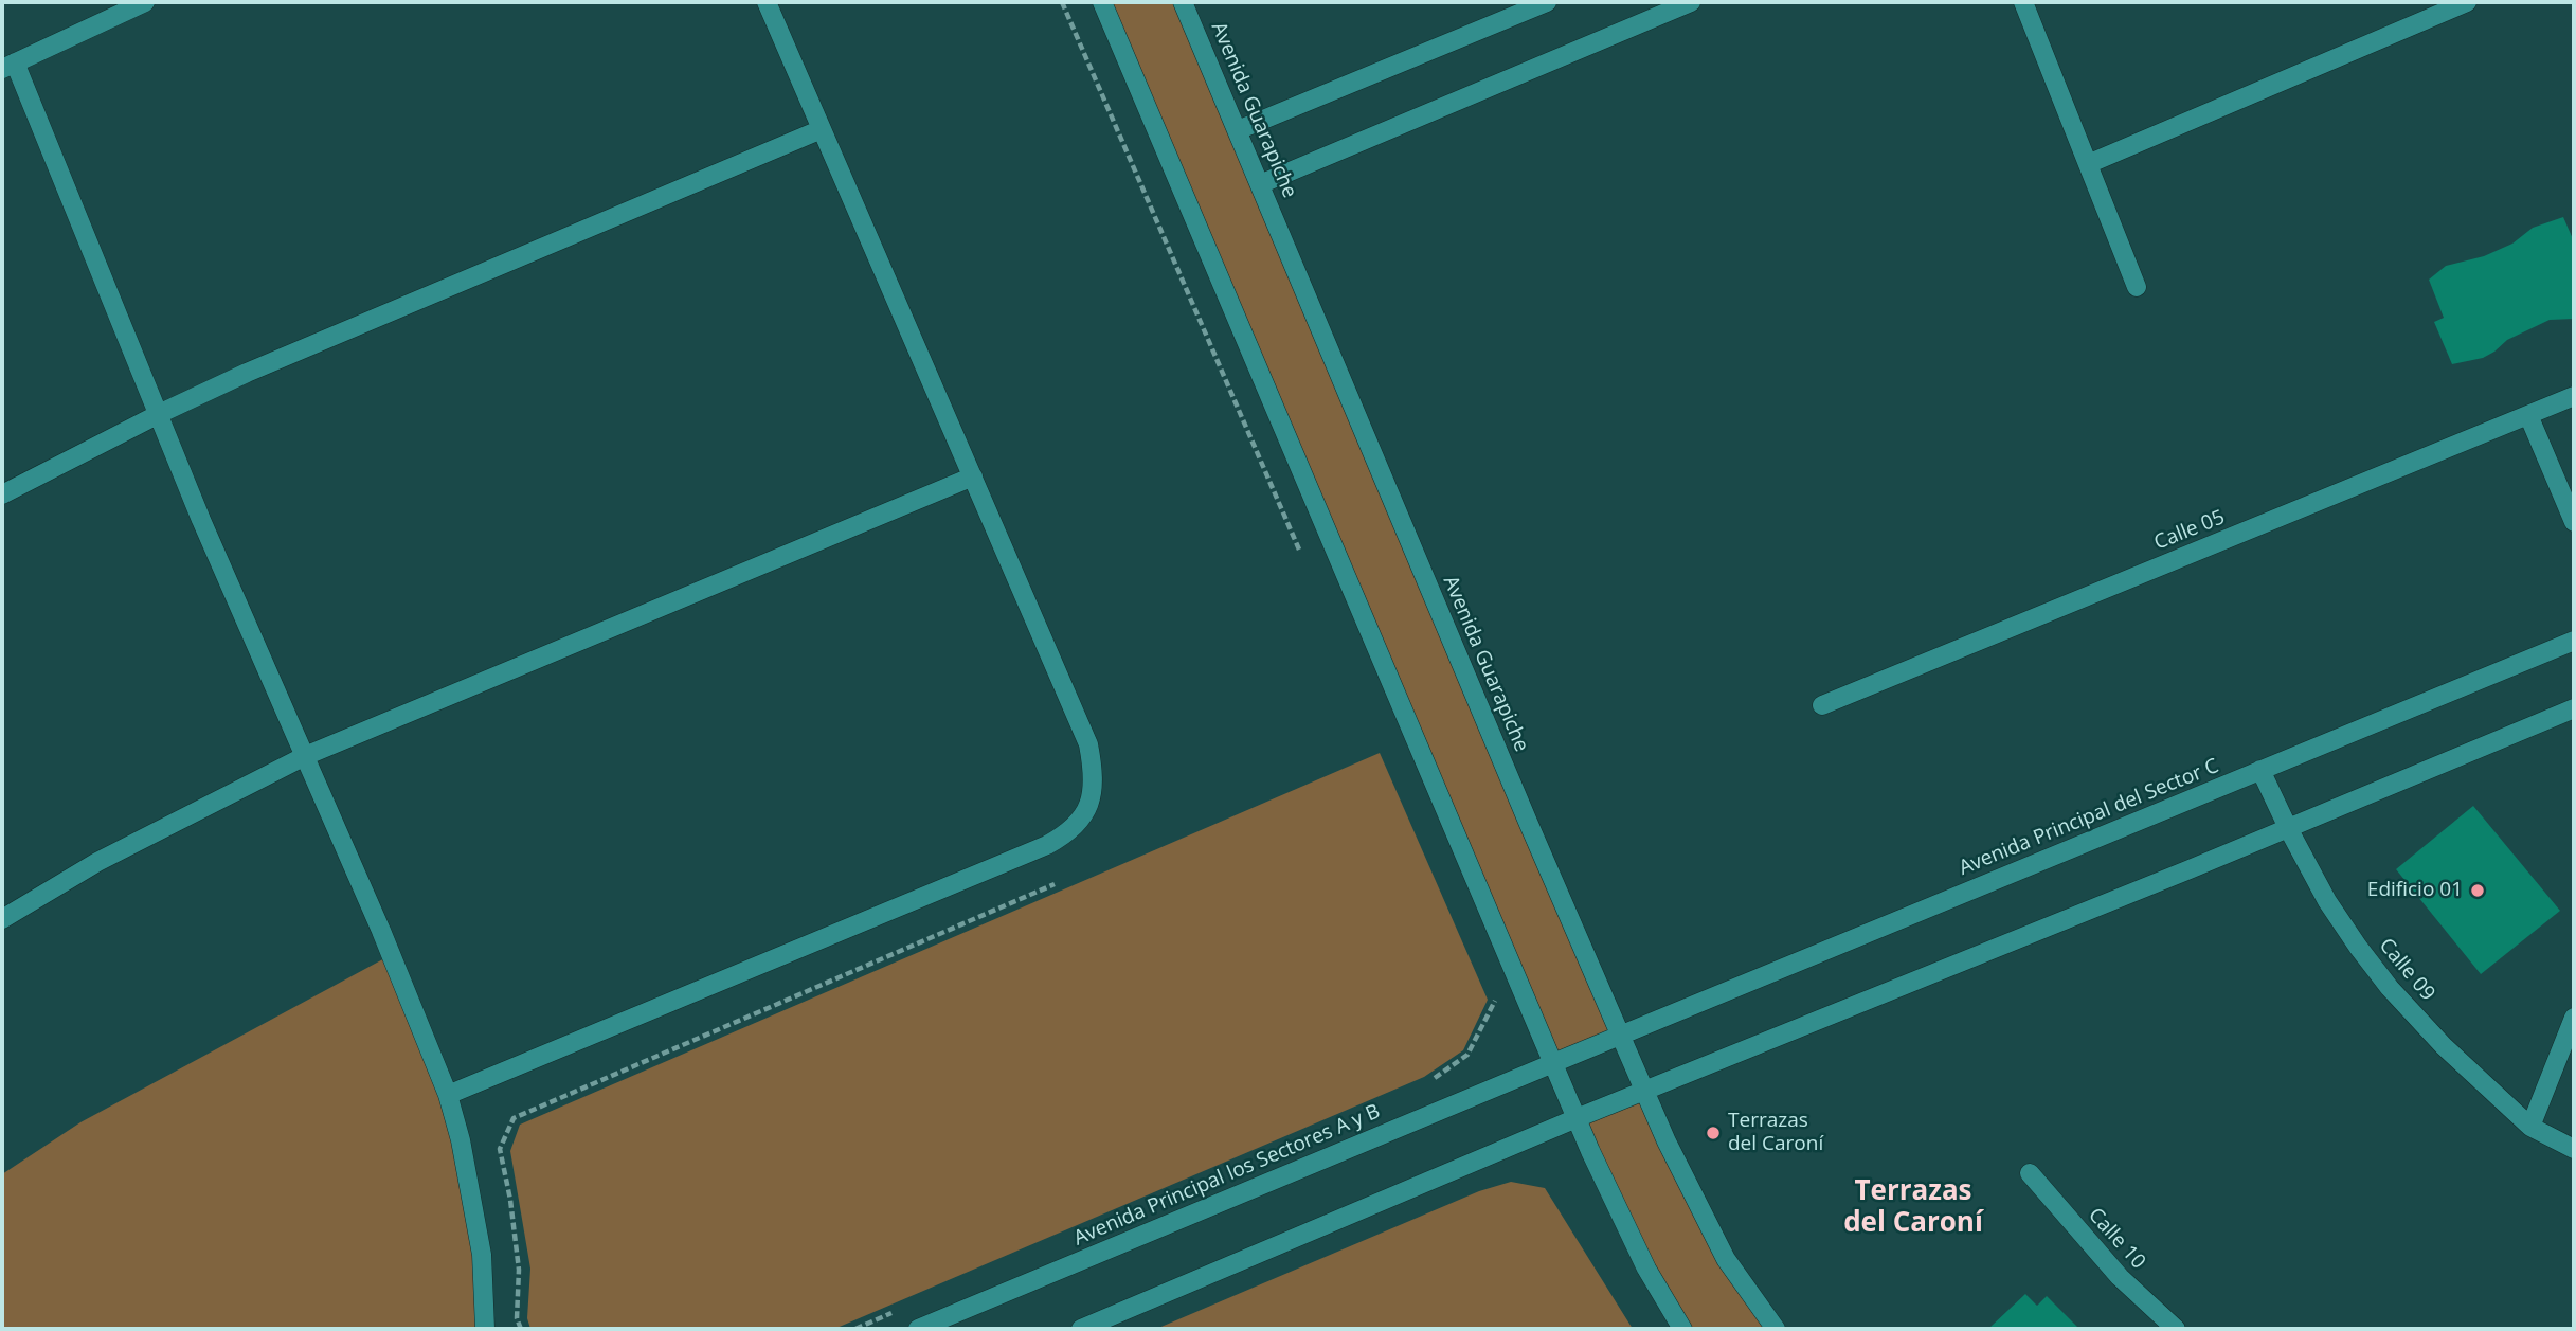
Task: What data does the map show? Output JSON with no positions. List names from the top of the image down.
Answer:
{
  "streets": {
    "street": [
      "Avenida Guarapiche",
      "Calle 05",
      "Avenida Principal del Sector C",
      "Calle 09",
      "Avenida Principal los Sectores A y B",
      "Calle 10"
    ]
  },
  "crossings": [
    ["Avenida Guarapiche", "Avenida Principal del Sector C"],
    ["Avenida Principal del Sector C", "Calle 09"],
    ["Avenida Principal del Sector C", "Avenida Principal los Sectores A y B"]
  ],
  "districts": ["Terrazas del Caroní"],
  "places": ["Edificio 01", "Terrazas del Caroní"]
}
